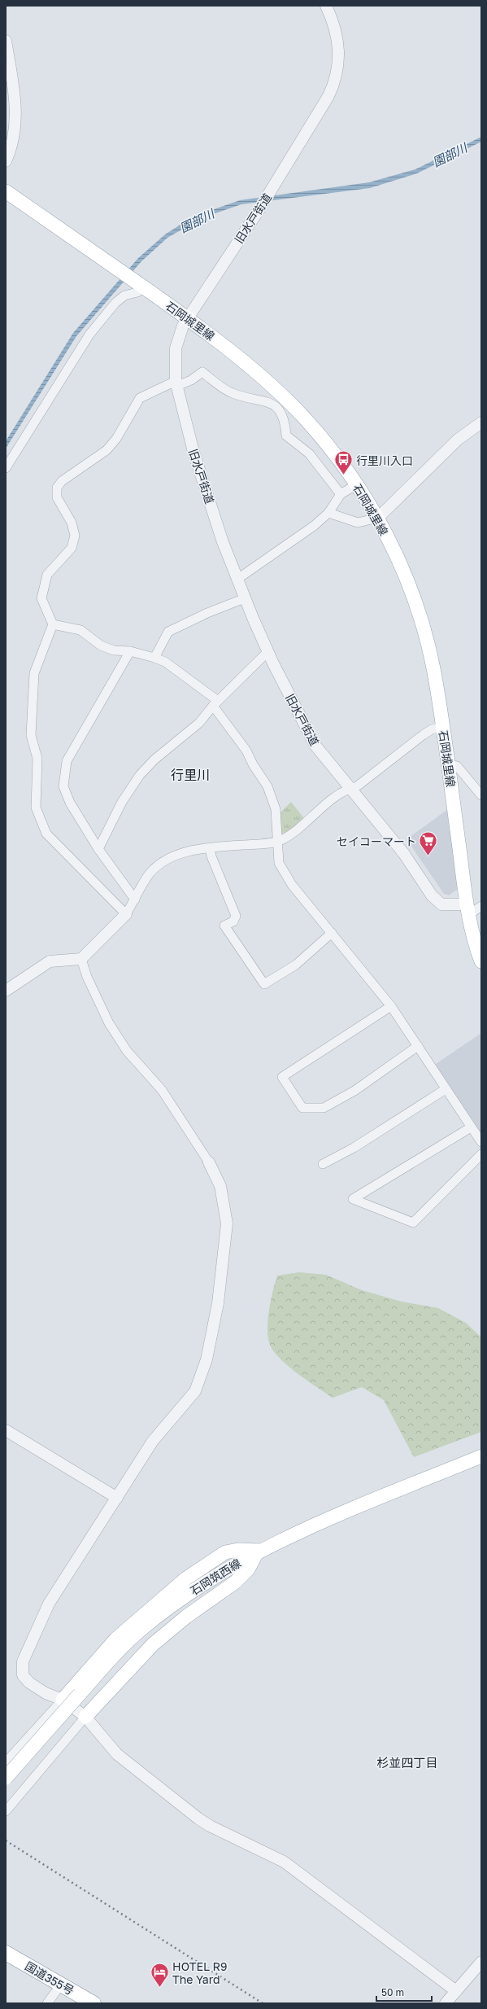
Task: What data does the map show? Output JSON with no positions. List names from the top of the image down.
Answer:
{
  "streets": {
    "highway": ["国道355号"],
    "main road": ["石岡城里線", "石岡筑西線"],
    "street": ["旧水戸街道"]
  },
  "crossings": [
    ["旧水戸街道", "石岡城里線"]
  ],
  "districts": ["行里川", "杉並四丁目"],
  "water": ["園部川"],
  "places": {
    "bus stop": ["行里川入口"],
    "supermarket": ["セイコーマート"],
    "hotel": ["HOTEL R9 The Yard"]
  },
  "scale_bar": "50 m"
}
